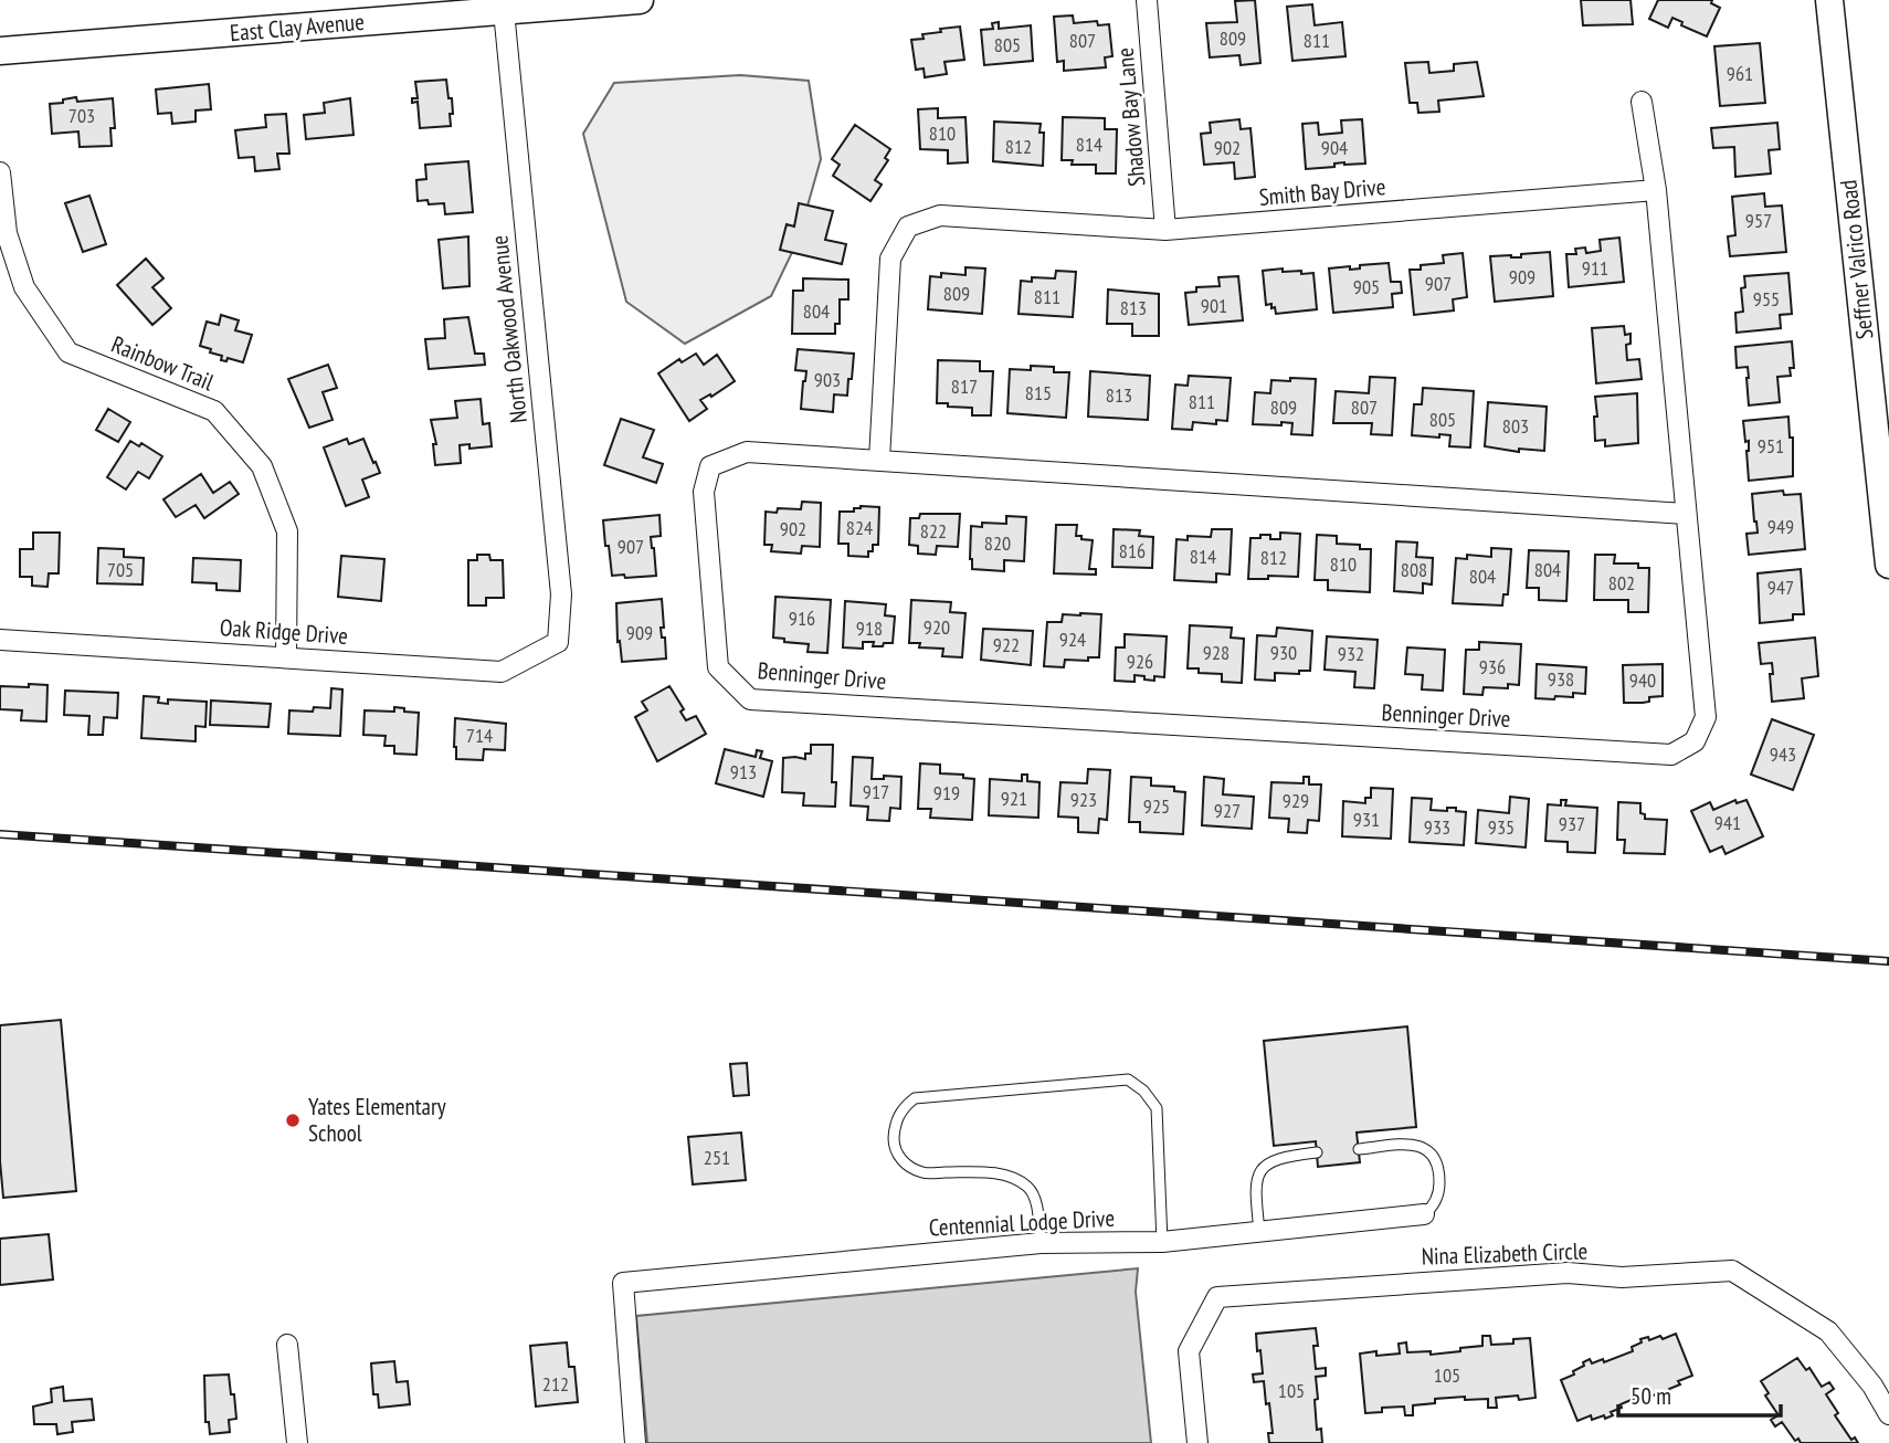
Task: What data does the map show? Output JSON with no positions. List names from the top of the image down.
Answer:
{
  "streets": {
    "street": [
      "East Clay Avenue",
      "Shadow Bay Lane",
      "Smith Bay Drive",
      "Seffner Valrico Road",
      "North Oakwood Avenue",
      "Rainbow Trail",
      "Oak Ridge Drive",
      "Benninger Drive",
      "Centennial Lodge Drive",
      "Nina Elizabeth Circle"
    ]
  },
  "crossings": [
    ["East Clay Avenue", "North Oakwood Avenue"],
    ["Shadow Bay Lane", "Smith Bay Drive"],
    ["Smith Bay Drive", "Benninger Drive"],
    ["North Oakwood Avenue", "Oak Ridge Drive"],
    ["Rainbow Trail", "Oak Ridge Drive"]
  ],
  "places": ["Yates Elementary School"],
  "house_numbers": [
    "809",
    "807",
    "811",
    "805",
    "961",
    "703",
    "810",
    "814",
    "812",
    "902",
    "904",
    "957",
    "911",
    "909",
    "907",
    "905",
    "809",
    "811",
    "955",
    "901",
    "813",
    "804",
    "903",
    "817",
    "815",
    "813",
    "811",
    "809",
    "807",
    "805",
    "803",
    "951",
    "949",
    "824",
    "902",
    "822",
    "820",
    "907",
    "816",
    "814",
    "812",
    "810",
    "705",
    "808",
    "804",
    "804",
    "802",
    "947",
    "916",
    "920",
    "918",
    "909",
    "924",
    "922",
    "928",
    "930",
    "932",
    "926",
    "936",
    "938",
    "940",
    "714",
    "943",
    "913",
    "917",
    "919",
    "921",
    "923",
    "929",
    "925",
    "927",
    "931",
    "941",
    "937",
    "933",
    "935",
    "251",
    "105",
    "212",
    "105"
  ],
  "scale_bar": "50 m"
}
